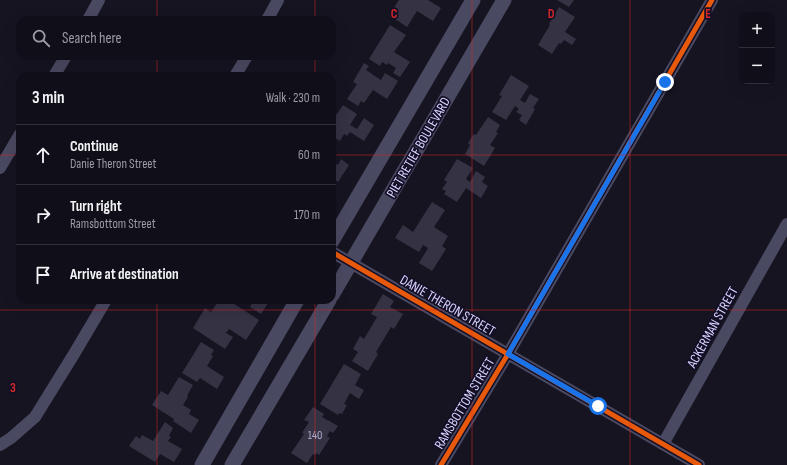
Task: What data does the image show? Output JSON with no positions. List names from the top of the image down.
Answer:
{
  "streets": {
    "street": [
      "PIET RETIEF BOULEVARD",
      "DANIE THERON STREET",
      "ACKERMAN STREET",
      "RAMSBOTTOM STREET"
    ]
  },
  "crossings": [
    ["PIET RETIEF BOULEVARD", "DANIE THERON STREET"],
    ["DANIE THERON STREET", "ACKERMAN STREET"],
    ["DANIE THERON STREET", "RAMSBOTTOM STREET"]
  ],
  "house_numbers": ["140"],
  "page": {
    "map_buttons": ["+", "−"],
    "search": "Search here",
    "heading": ["3 min", "Walk · 230 m"],
    "list": [
      ["Continue", "Danie Theron Street", "60 m"],
      ["Turn right", "Ramsbottom Street", "170 m"],
      "Arrive at destination"
    ]
  },
  "grid": {
    "columns": ["C", "D", "E"],
    "rows": ["3"]
  }
}
